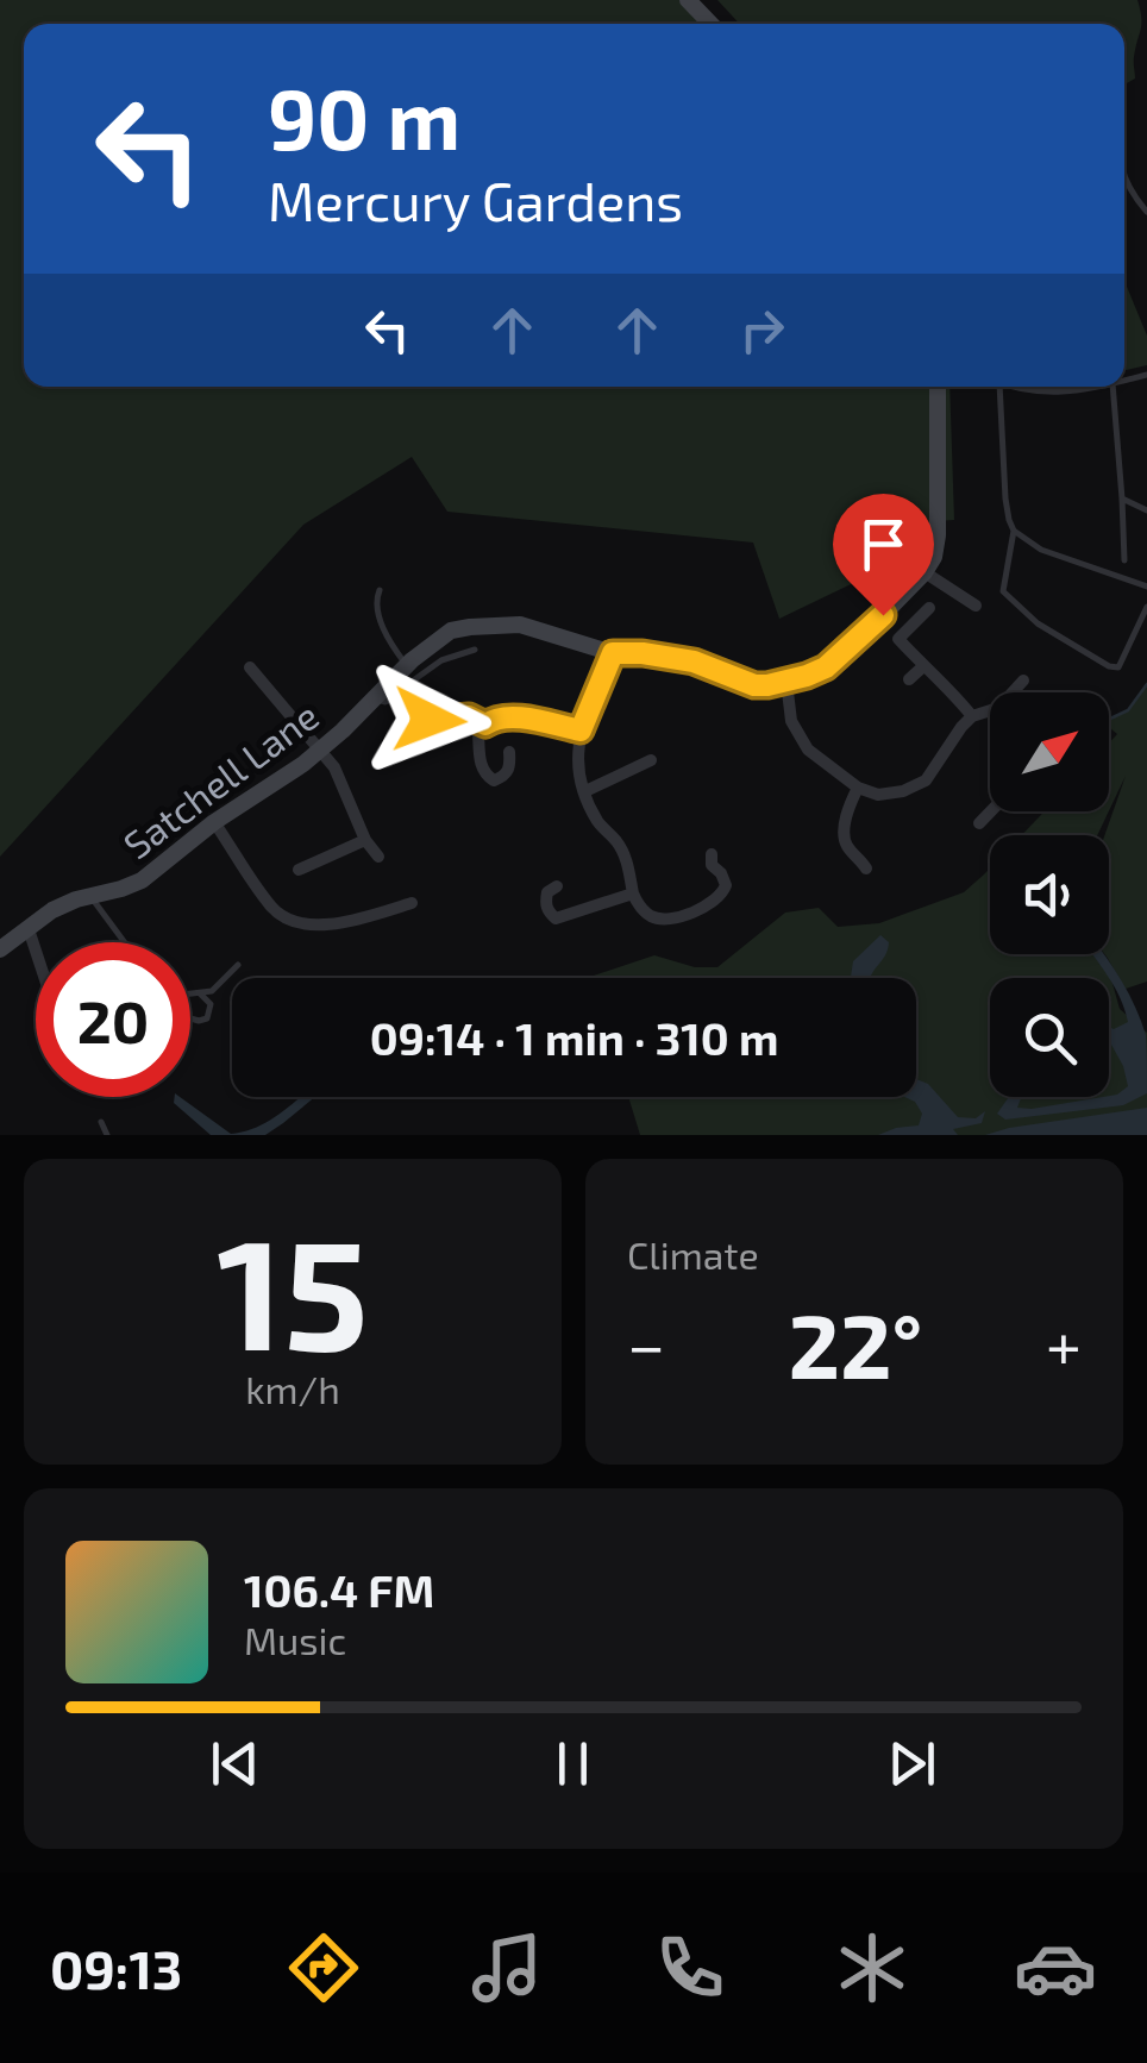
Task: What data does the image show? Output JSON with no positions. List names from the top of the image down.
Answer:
{
  "streets": {
    "street": ["Satchell Lane"]
  },
  "north": "top right",
  "page": {
    "turn": ["90 m", "Mercury Gardens"],
    "limit": "20",
    "trip": "09:14 · 1 min · 310 m",
    "tile": [
      ["15", "km/h"],
      "Climate"
    ],
    "heat": ["−", "22°", "+"],
    "song": ["106.4 FM", "Music"],
    "tabs": "09:13"
  }
}
